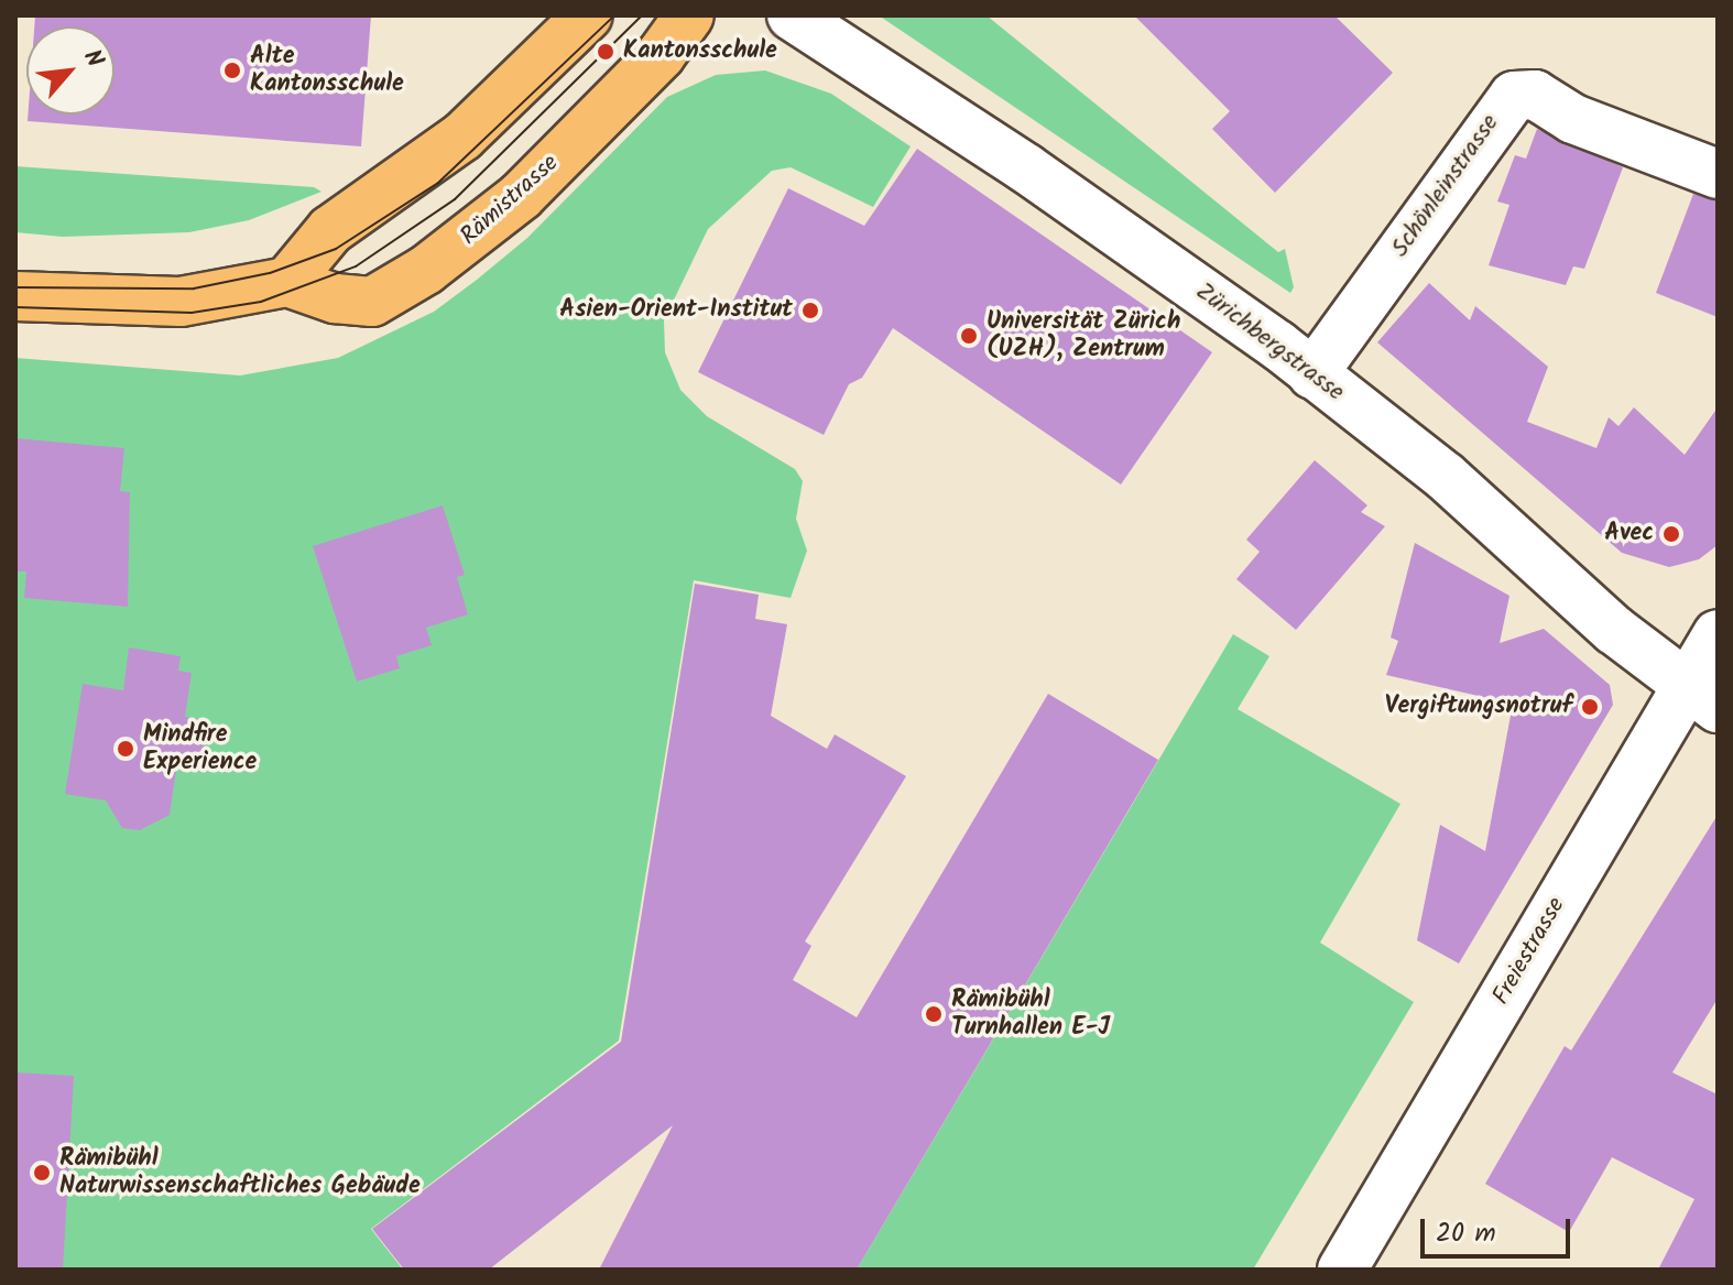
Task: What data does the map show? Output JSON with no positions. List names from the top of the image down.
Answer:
{
  "streets": {
    "main road": ["Rämistrasse"],
    "street": ["Schönleinstrasse", "Zürichbergstrasse", "Freiestrasse"]
  },
  "crossings": [
    ["Schönleinstrasse", "Zürichbergstrasse"],
    ["Zürichbergstrasse", "Freiestrasse"]
  ],
  "places": [
    "Kantonsschule",
    "Alte Kantonsschule",
    "Asien-Orient-Institut",
    "Universität Zürich (UZH), Zentrum",
    "Avec",
    "Vergiftungsnotruf",
    "Mindfire Experience",
    "Rämibühl Turnhallen E-J",
    "Rämibühl Naturwissenschaftliches Gebäude"
  ],
  "scale_bar": "20 m",
  "north": "top right"
}
